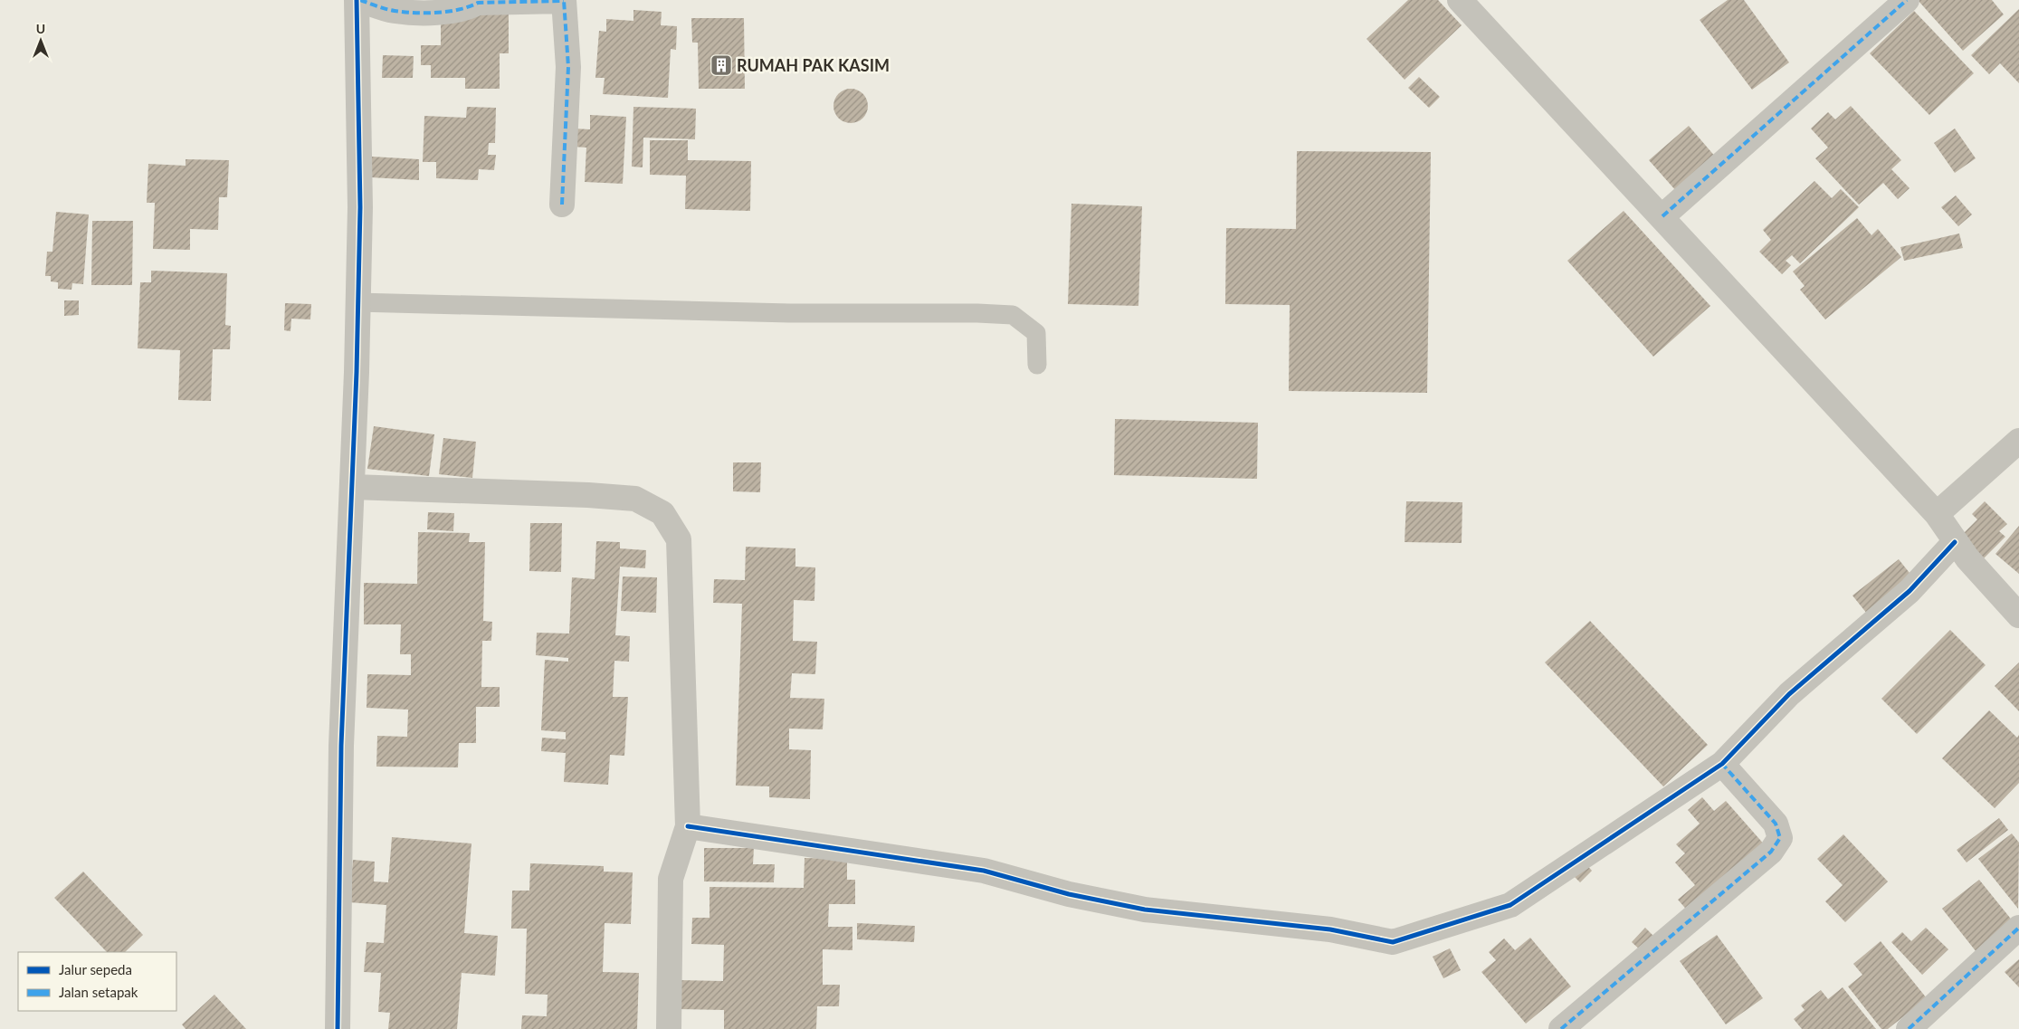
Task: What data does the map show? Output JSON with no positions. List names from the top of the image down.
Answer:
{
  "places": {
    "building": ["RUMAH PAK KASIM"]
  },
  "legend": ["Jalur sepeda", "Jalan setapak"],
  "north": "top"
}
